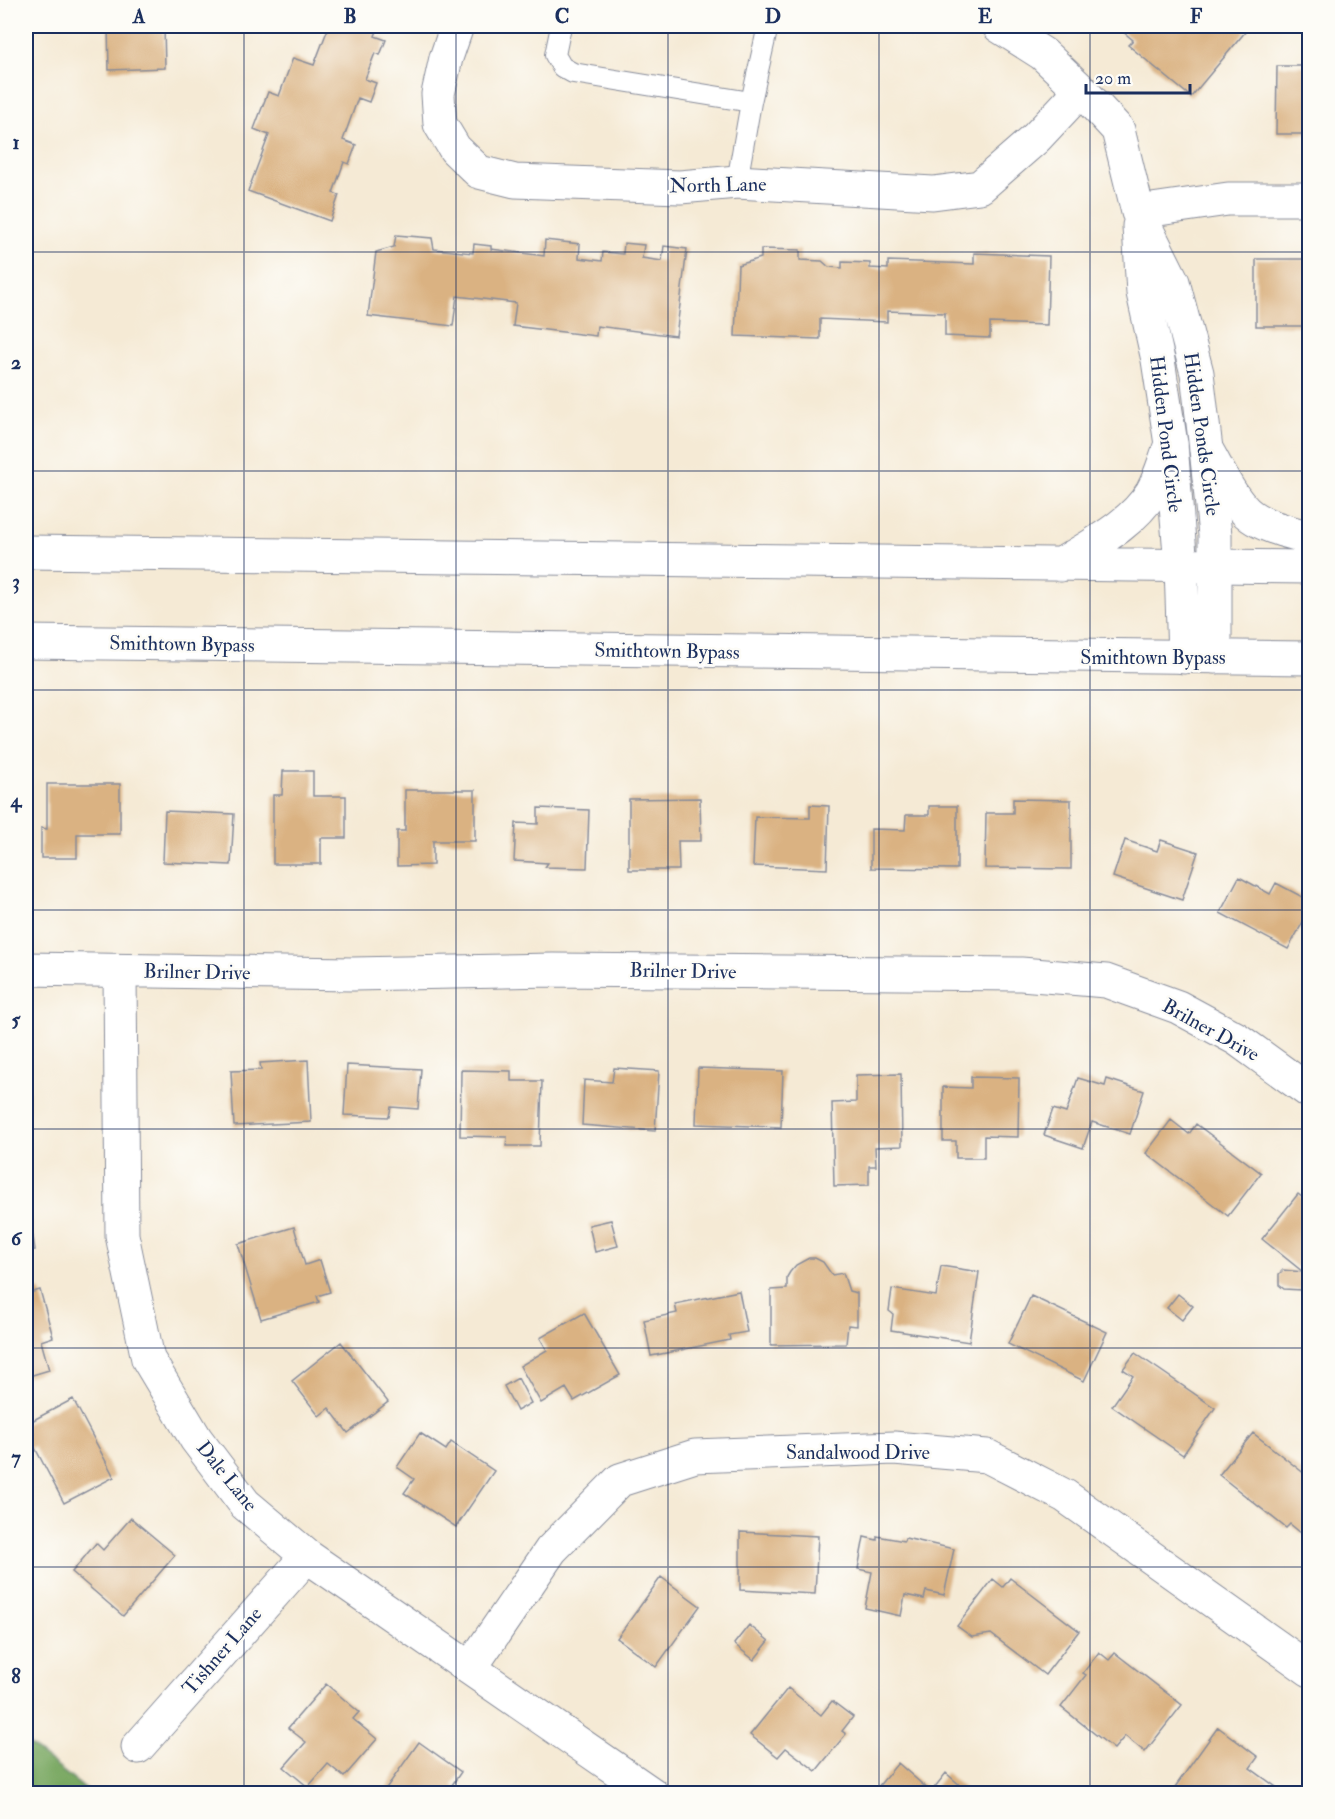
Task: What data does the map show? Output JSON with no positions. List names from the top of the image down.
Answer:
{
  "streets": {
    "main road": [
      "North Lane",
      "Hidden Pond Circle",
      "Hidden Ponds Circle",
      "Smithtown Bypass",
      "Brilner Drive",
      "Sandalwood Drive",
      "Dale Lane",
      "Tishner Lane"
    ]
  },
  "crossings": [
    ["North Lane", "Hidden Ponds Circle"],
    ["Hidden Pond Circle", "Hidden Ponds Circle"],
    ["Hidden Pond Circle", "Smithtown Bypass"],
    ["Hidden Ponds Circle", "Smithtown Bypass"],
    ["Brilner Drive", "Dale Lane"],
    ["Sandalwood Drive", "Dale Lane"],
    ["Dale Lane", "Tishner Lane"]
  ],
  "scale_bar": "20 m",
  "grid": {
    "columns": [
      "A",
      "B",
      "C",
      "D",
      "E",
      "F"
    ],
    "rows": [
      "1",
      "2",
      "3",
      "4",
      "5",
      "6",
      "7",
      "8"
    ]
  }
}
